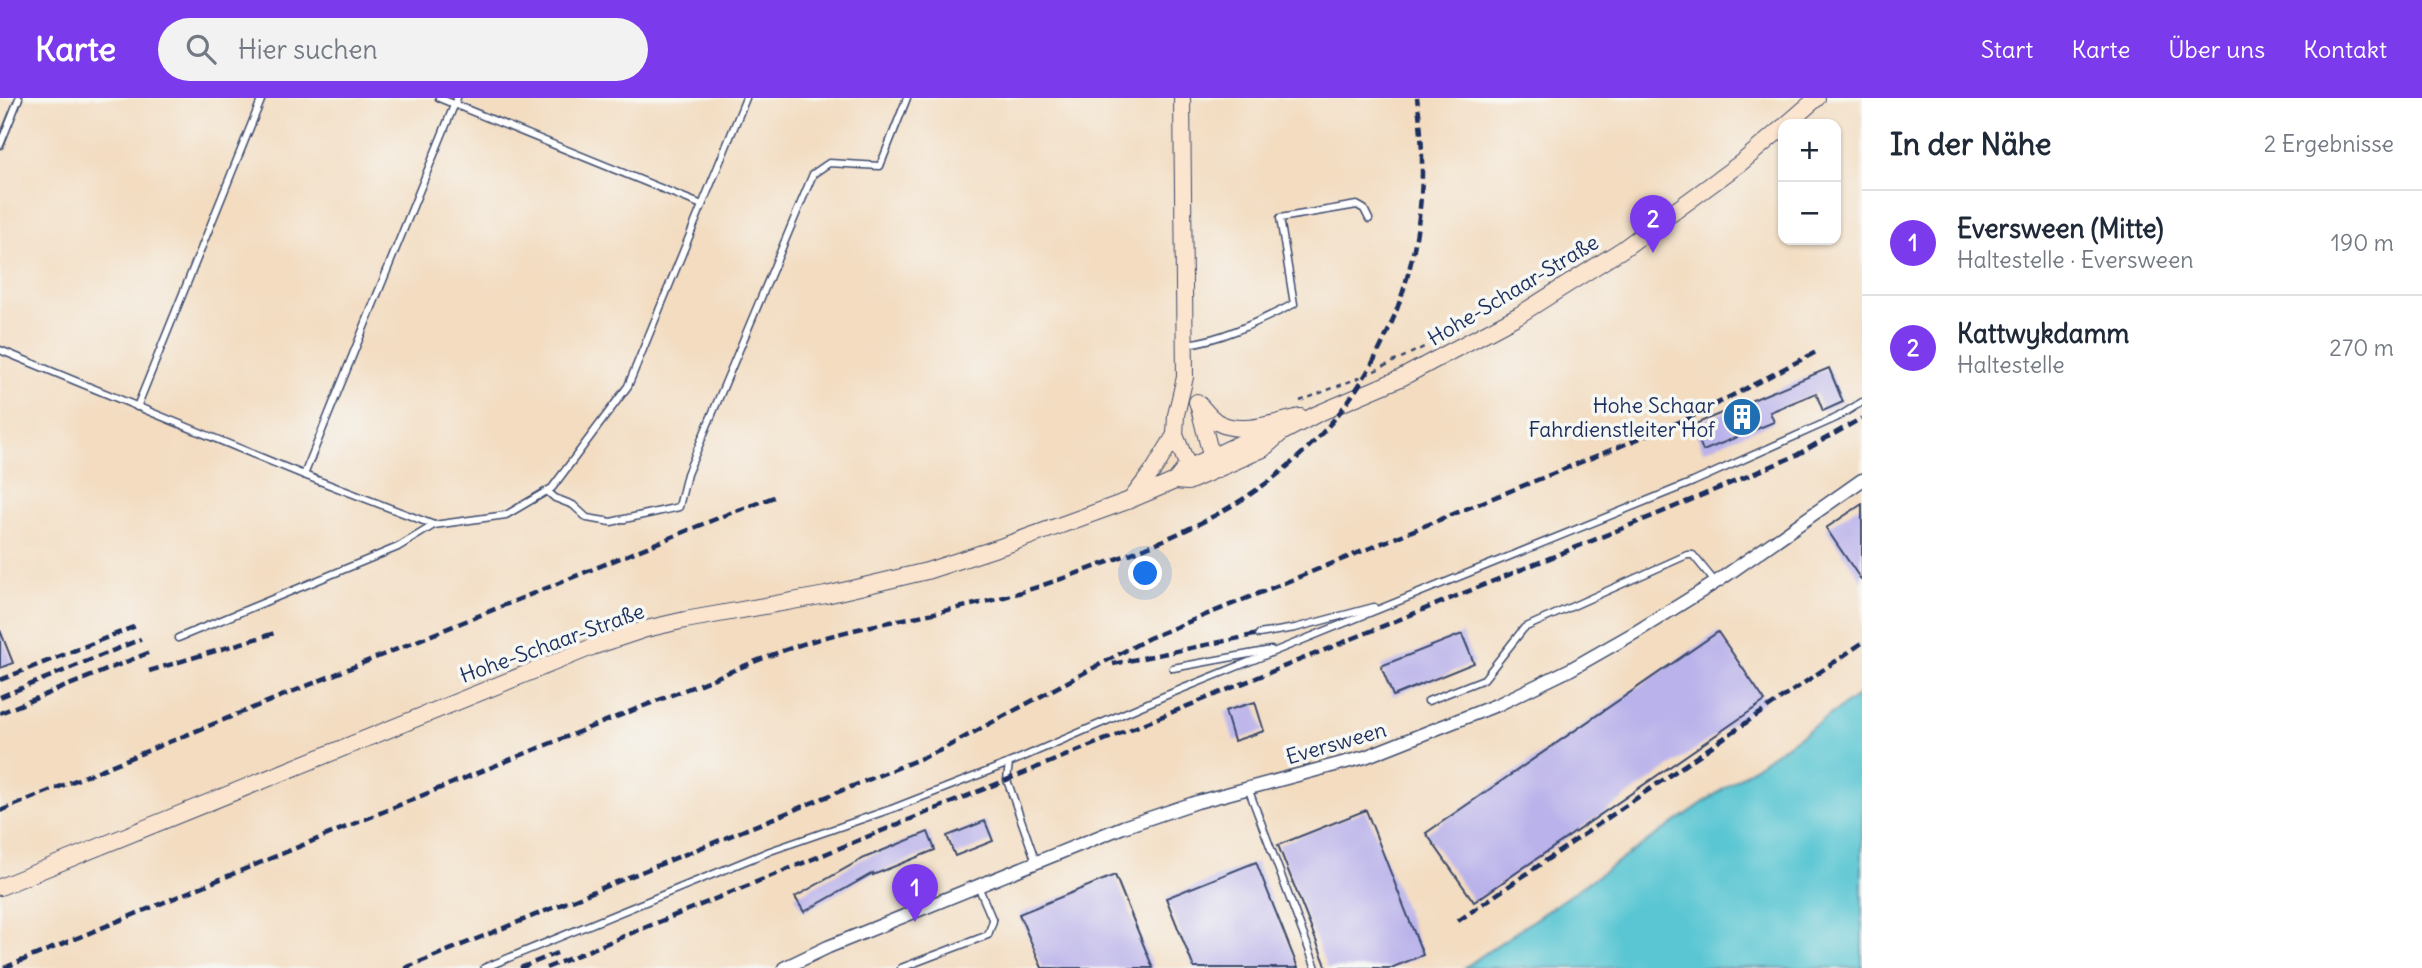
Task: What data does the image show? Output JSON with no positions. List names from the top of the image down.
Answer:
{
  "streets": {
    "main road": ["Hohe-Schaar-Straße"],
    "street": ["Eversween"]
  },
  "places": {
    "building": ["Hohe Schaar Fahrdienstleiter Hof"]
  },
  "page": {
    "header": "Karte",
    "search": "Hier suchen",
    "nav": [
      "Start",
      "Karte",
      "Über uns",
      "Kontakt"
    ],
    "heading": ["In der Nähe", "2 Ergebnisse"],
    "map_buttons": ["+", "−"],
    "list": [
      {
        "mark": "1",
        "name": "Eversween (Mitte)",
        "note": "Haltestelle · Eversween",
        "value": "190 m"
      },
      {
        "mark": "2",
        "name": "Kattwykdamm",
        "note": "Haltestelle",
        "value": "270 m"
      }
    ],
    "pins": ["2", "1"]
  }
}
